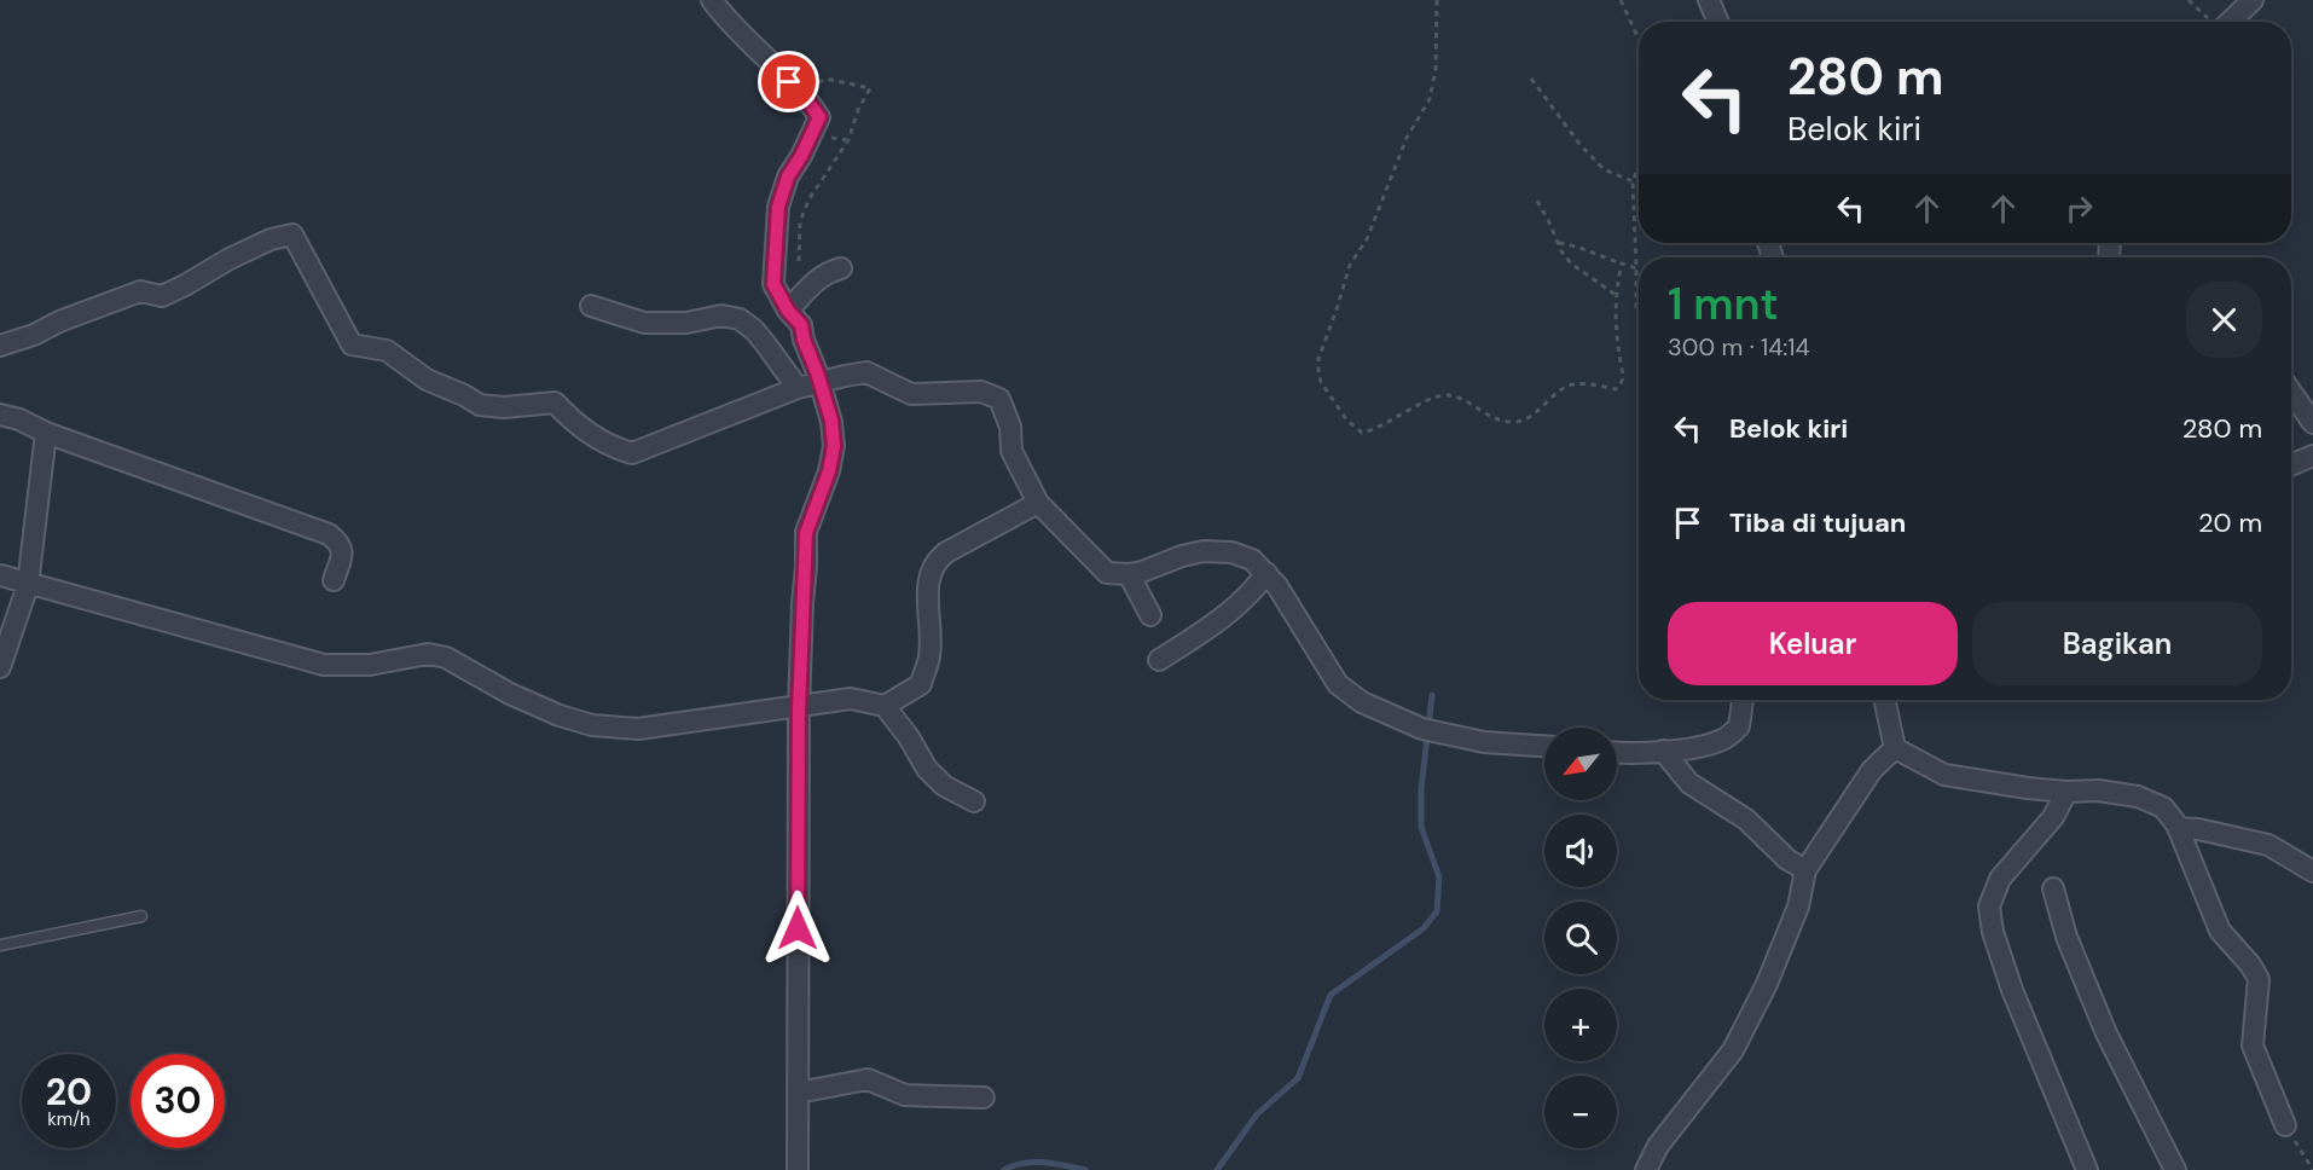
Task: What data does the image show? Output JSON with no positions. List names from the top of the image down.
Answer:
{
  "north": "bottom left",
  "page": {
    "turn": ["280 m", "Belok kiri"],
    "heading": ["1 mnt", "300 m · 14:14"],
    "list": [
      {
        "name": "Belok kiri",
        "value": "280 m"
      },
      {
        "name": "Tiba di tujuan",
        "value": "20 m"
      }
    ],
    "buttons": ["Keluar", "Bagikan"],
    "map_buttons": ["+", "−"],
    "speed": "20 km/h",
    "limit": "30"
  }
}
